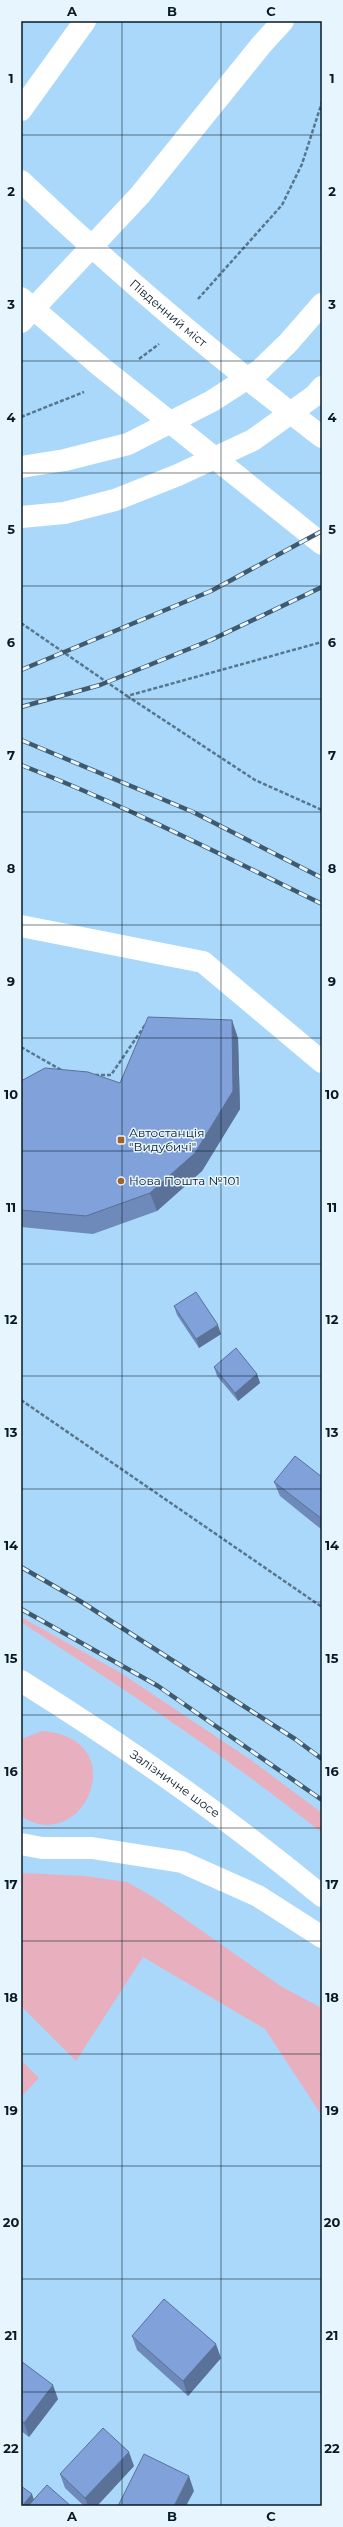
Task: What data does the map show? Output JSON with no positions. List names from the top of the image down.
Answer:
{
  "streets": {
    "main road": ["Південний міст", "Залізничне шосе"]
  },
  "places": {
    "transit": ["Автостанція \"Видубичі\""],
    "other": ["Нова Пошта №101"]
  },
  "grid": {
    "columns": ["A", "B", "C"],
    "rows": [
      "1",
      "2",
      "3",
      "4",
      "5",
      "6",
      "7",
      "8",
      "9",
      "10",
      "11",
      "12",
      "13",
      "14",
      "15",
      "16",
      "17",
      "18",
      "19",
      "20",
      "21",
      "22"
    ]
  }
}
